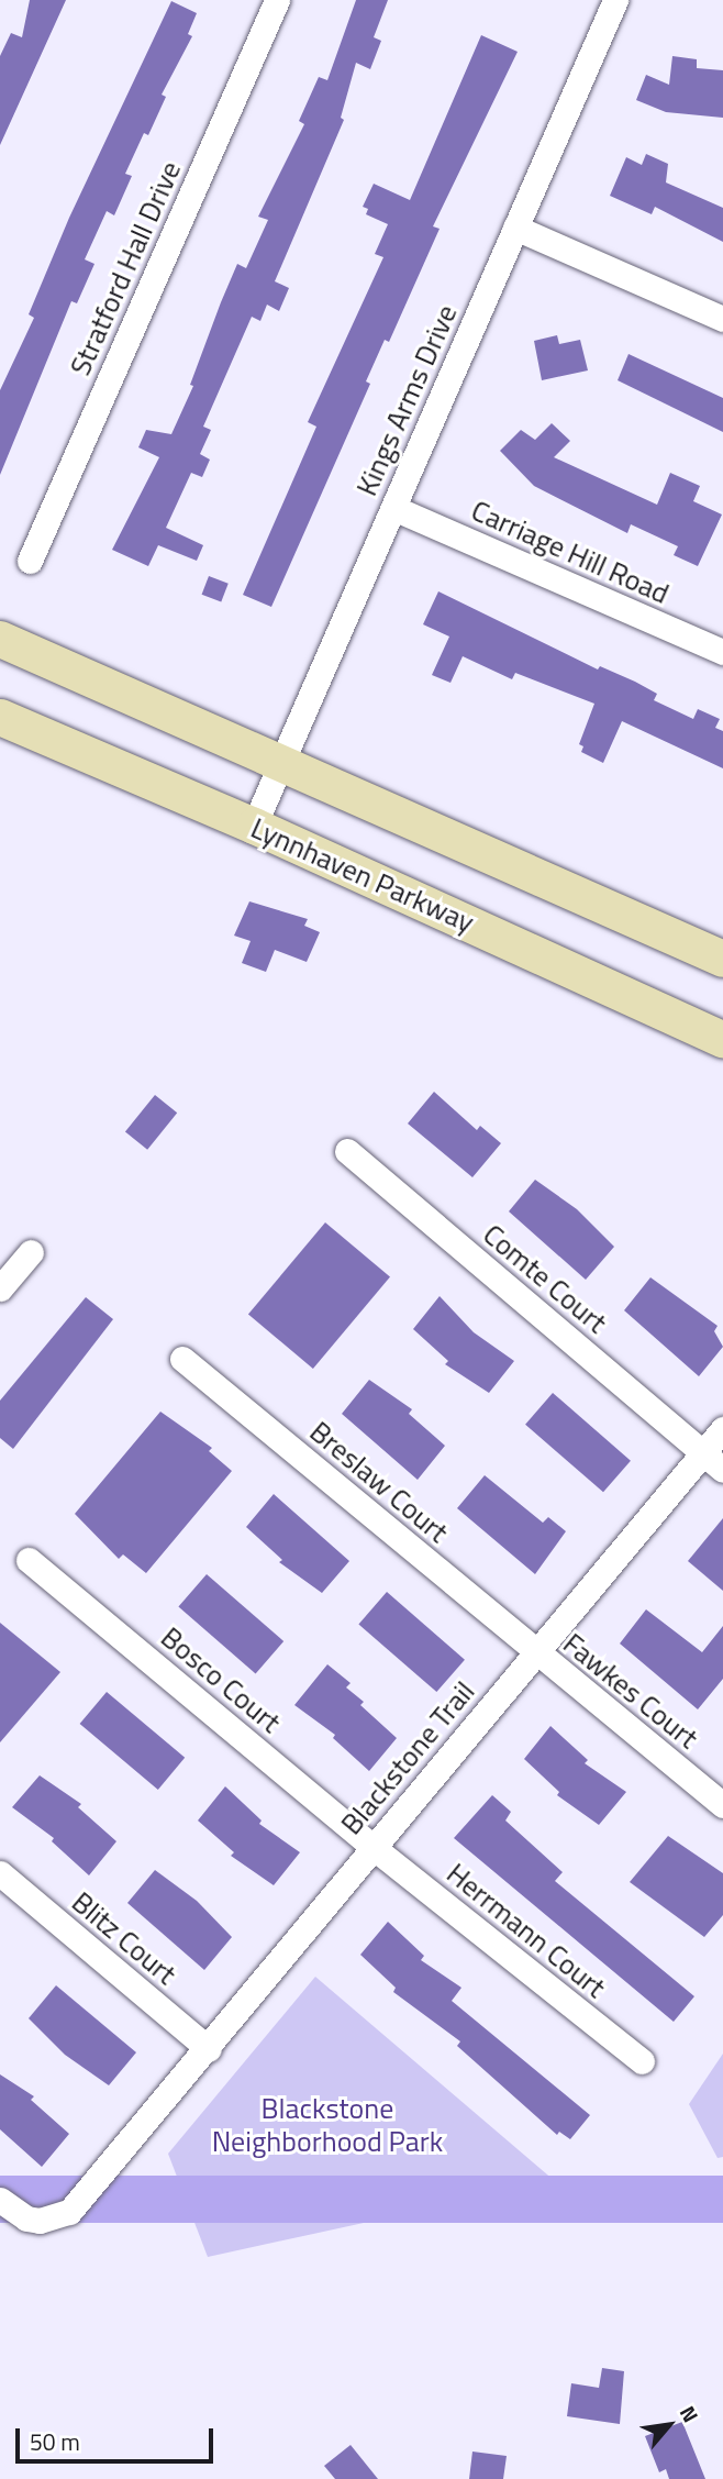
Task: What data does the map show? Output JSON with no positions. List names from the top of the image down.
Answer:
{
  "streets": {
    "main road": ["Lynnhaven Parkway"],
    "street": [
      "Stratford Hall Drive",
      "Kings Arms Drive",
      "Carriage Hill Road",
      "Comte Court",
      "Breslaw Court",
      "Bosco Court",
      "Fawkes Court",
      "Blackstone Trail",
      "Herrmann Court",
      "Blitz Court"
    ]
  },
  "crossings": [
    ["Kings Arms Drive", "Carriage Hill Road"],
    ["Kings Arms Drive", "Lynnhaven Parkway"],
    ["Comte Court", "Blackstone Trail"],
    ["Breslaw Court", "Fawkes Court"],
    ["Breslaw Court", "Blackstone Trail"],
    ["Bosco Court", "Blackstone Trail"],
    ["Bosco Court", "Herrmann Court"],
    ["Fawkes Court", "Blackstone Trail"],
    ["Blackstone Trail", "Herrmann Court"],
    ["Blackstone Trail", "Blitz Court"]
  ],
  "parks": ["Blackstone Neighborhood Park"],
  "scale_bar": "50 m",
  "north": "top right"
}
